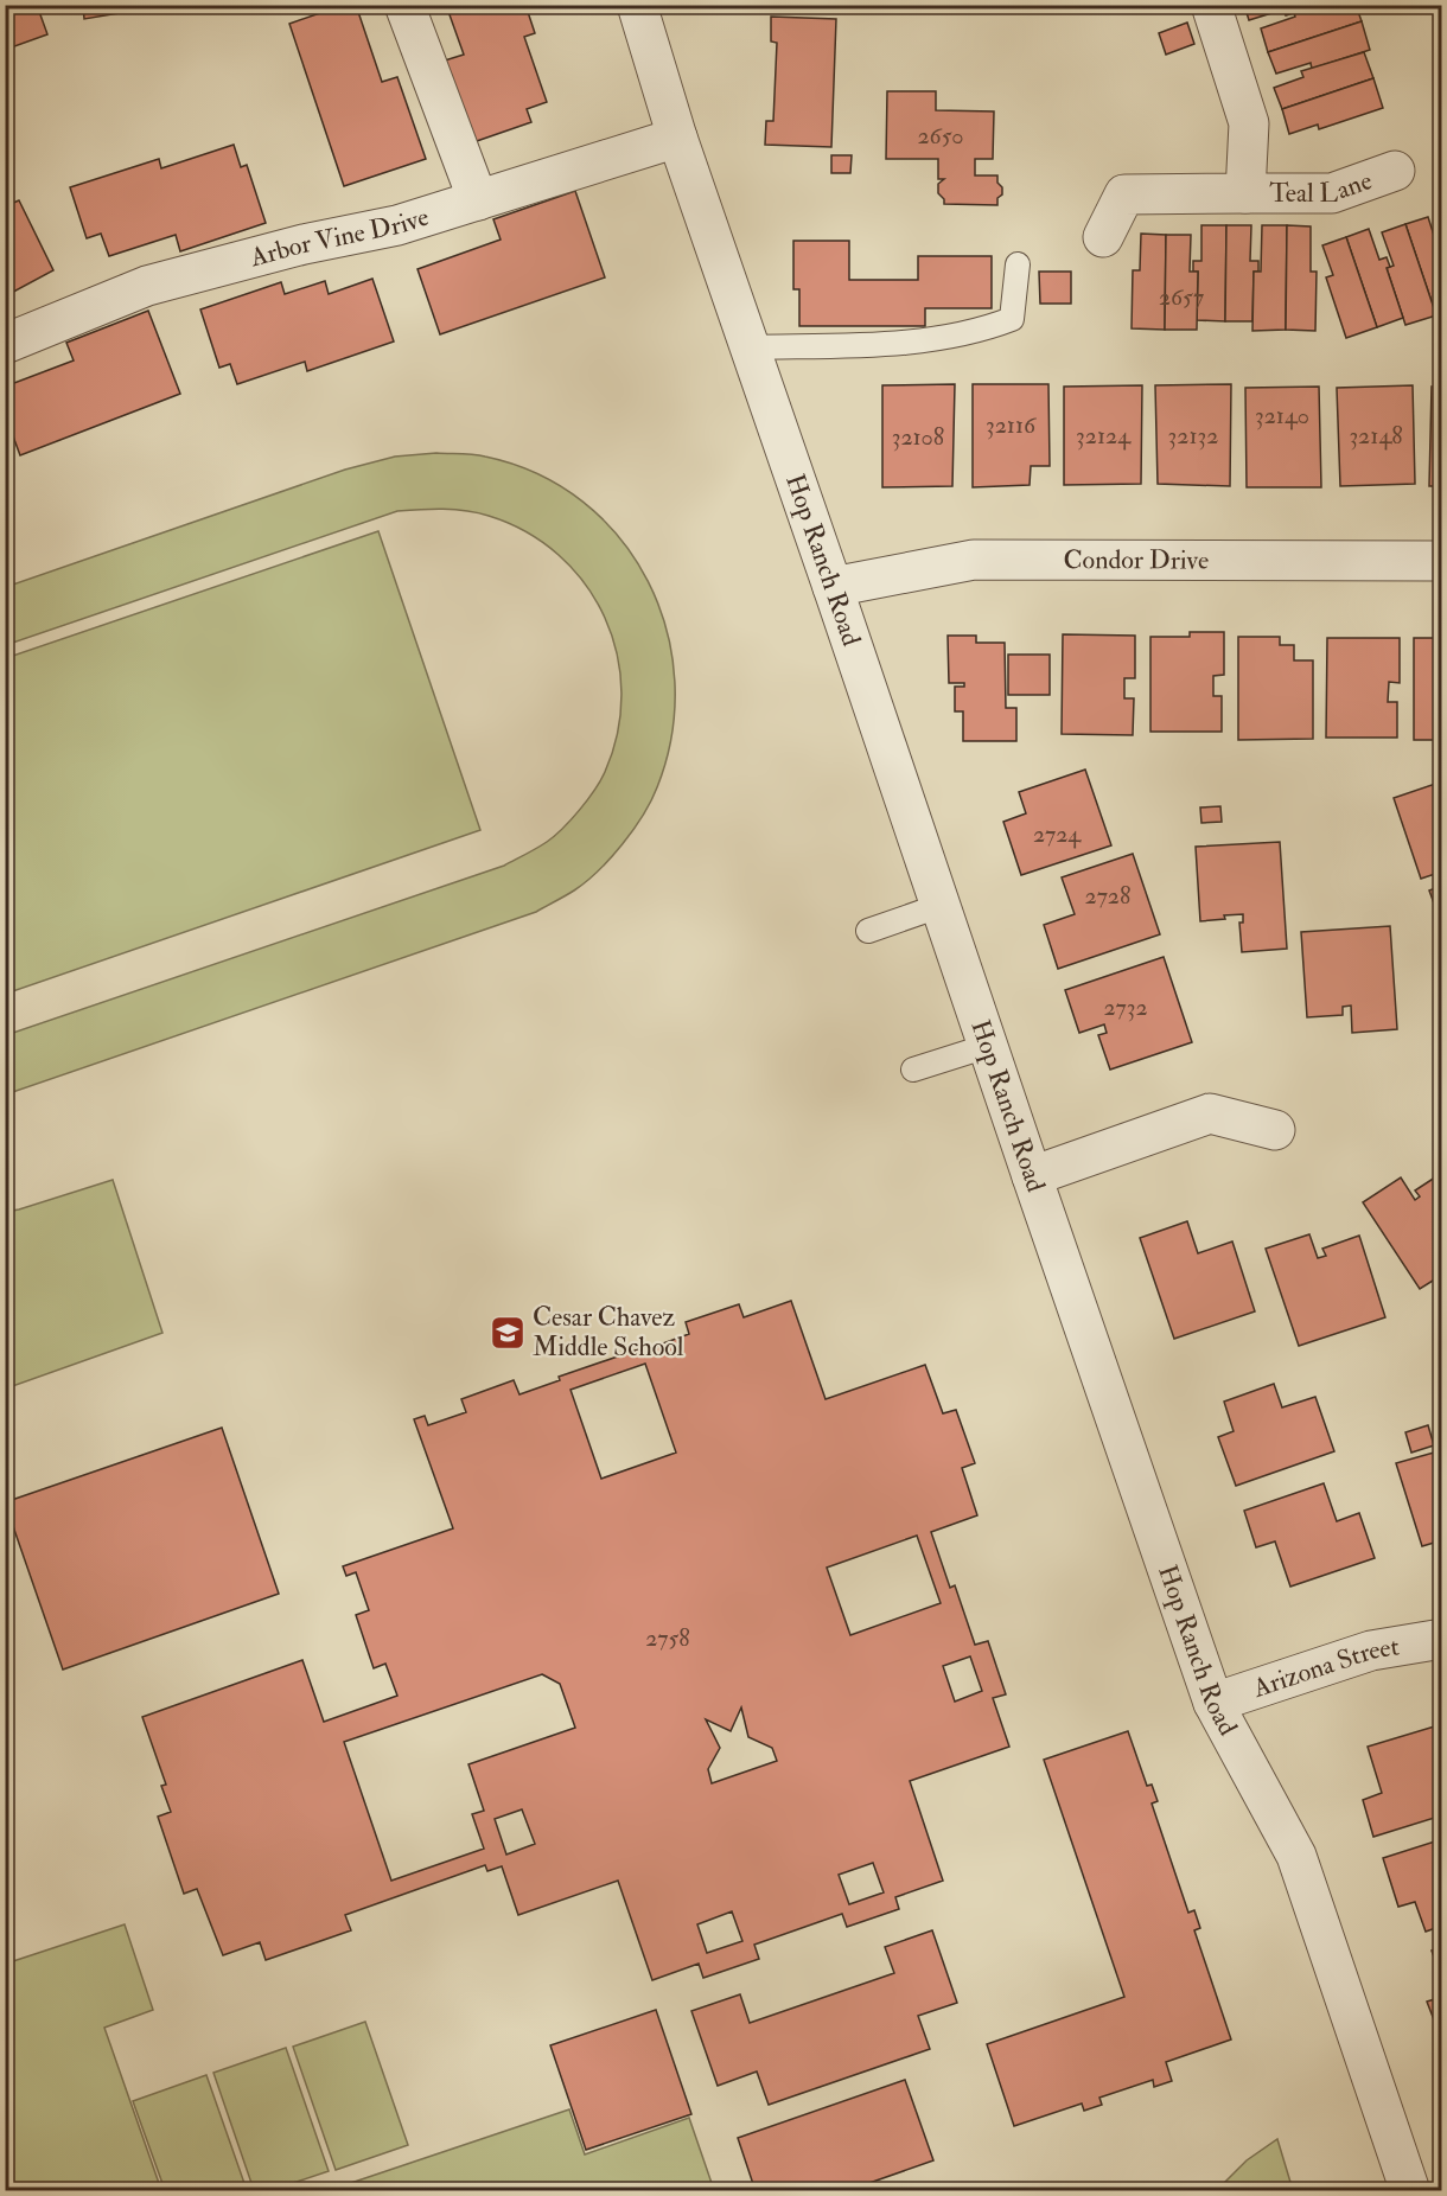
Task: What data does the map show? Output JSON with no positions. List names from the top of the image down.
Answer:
{
  "streets": {
    "street": [
      "Teal Lane",
      "Arbor Vine Drive",
      "Hop Ranch Road",
      "Condor Drive",
      "Arizona Street"
    ]
  },
  "crossings": [
    ["Arbor Vine Drive", "Hop Ranch Road"],
    ["Hop Ranch Road", "Condor Drive"],
    ["Hop Ranch Road", "Arizona Street"]
  ],
  "places": {
    "school or university": ["Cesar Chavez Middle School"]
  },
  "house_numbers": [
    "2650",
    "2657",
    "32140",
    "32116",
    "32124",
    "32132",
    "32148",
    "32108",
    "2724",
    "2728",
    "2732",
    "2758"
  ]
}
